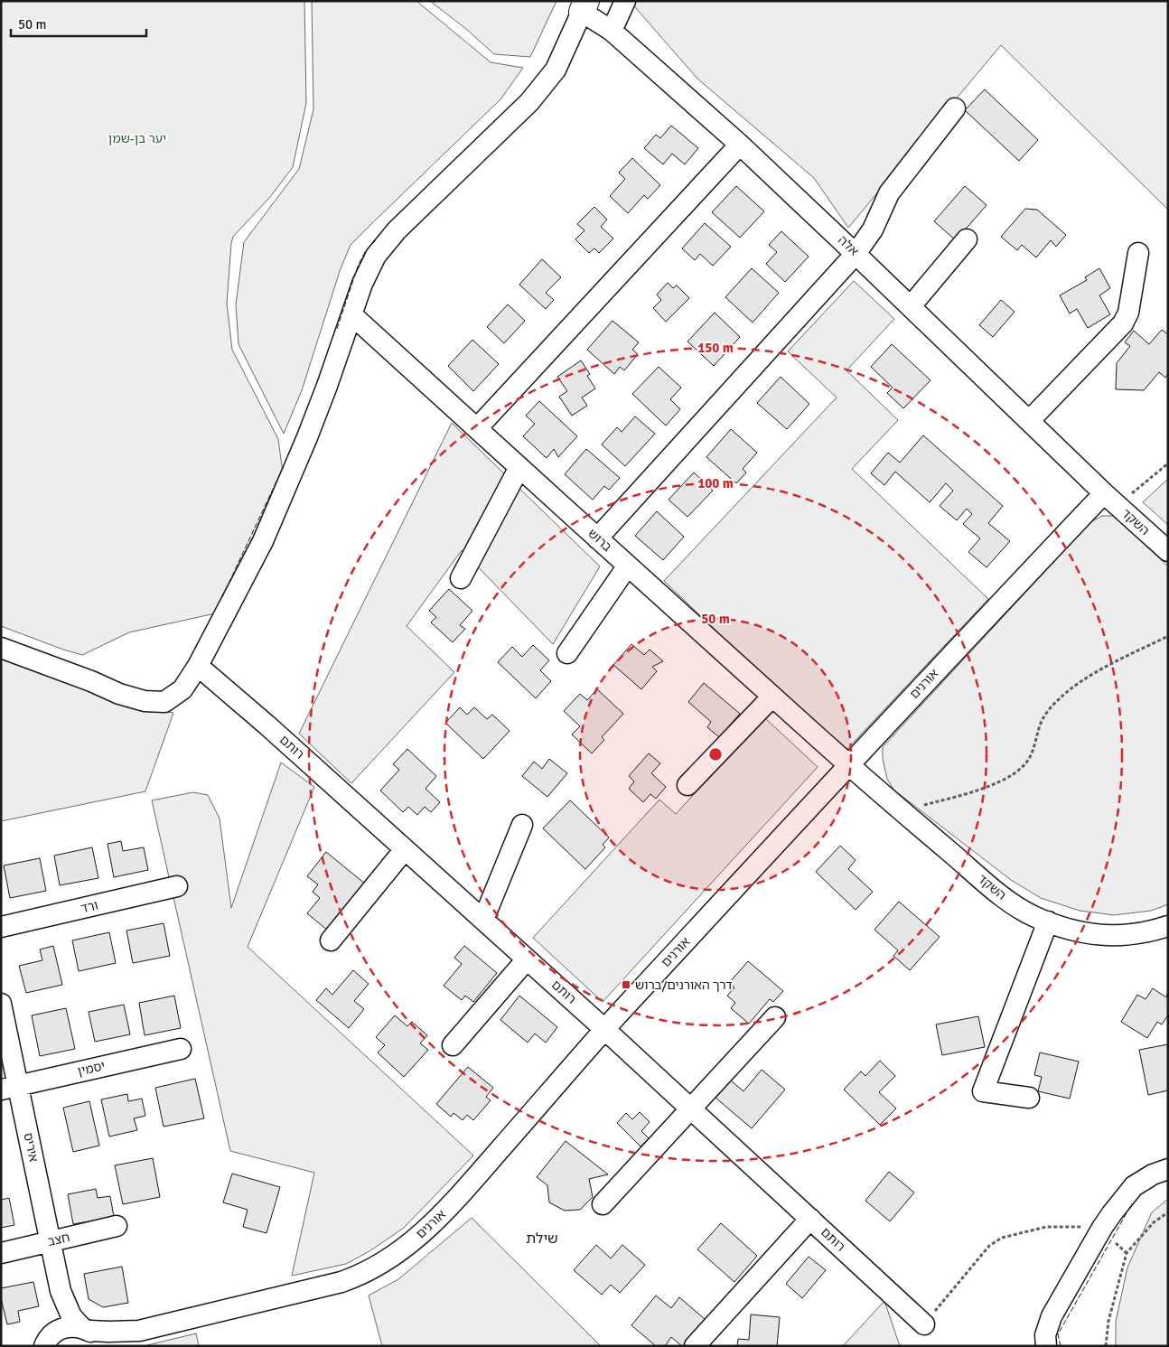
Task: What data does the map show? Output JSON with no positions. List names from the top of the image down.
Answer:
{
  "streets": {
    "street": [
      "אלה",
      "השקד",
      "ברוש",
      "אורנים",
      "רותם",
      "ורד",
      "יסמין",
      "איריס",
      "חצב"
    ]
  },
  "crossings": [
    ["אלה", "השקד"],
    ["אלה", "אורנים"],
    ["השקד", "ברוש"],
    ["השקד", "אורנים"],
    ["ברוש", "אורנים"],
    ["אורנים", "רותם"],
    ["אורנים", "איריס"],
    ["יסמין", "איריס"],
    ["איריס", "חצב"]
  ],
  "districts": ["שילת"],
  "parks": ["יער בן-שמן"],
  "places": {
    "transit": ["דרך האורנים/ברוש"]
  },
  "scale_bar": "50 m",
  "rings": ["150 m", "100 m", "50 m"]
}
